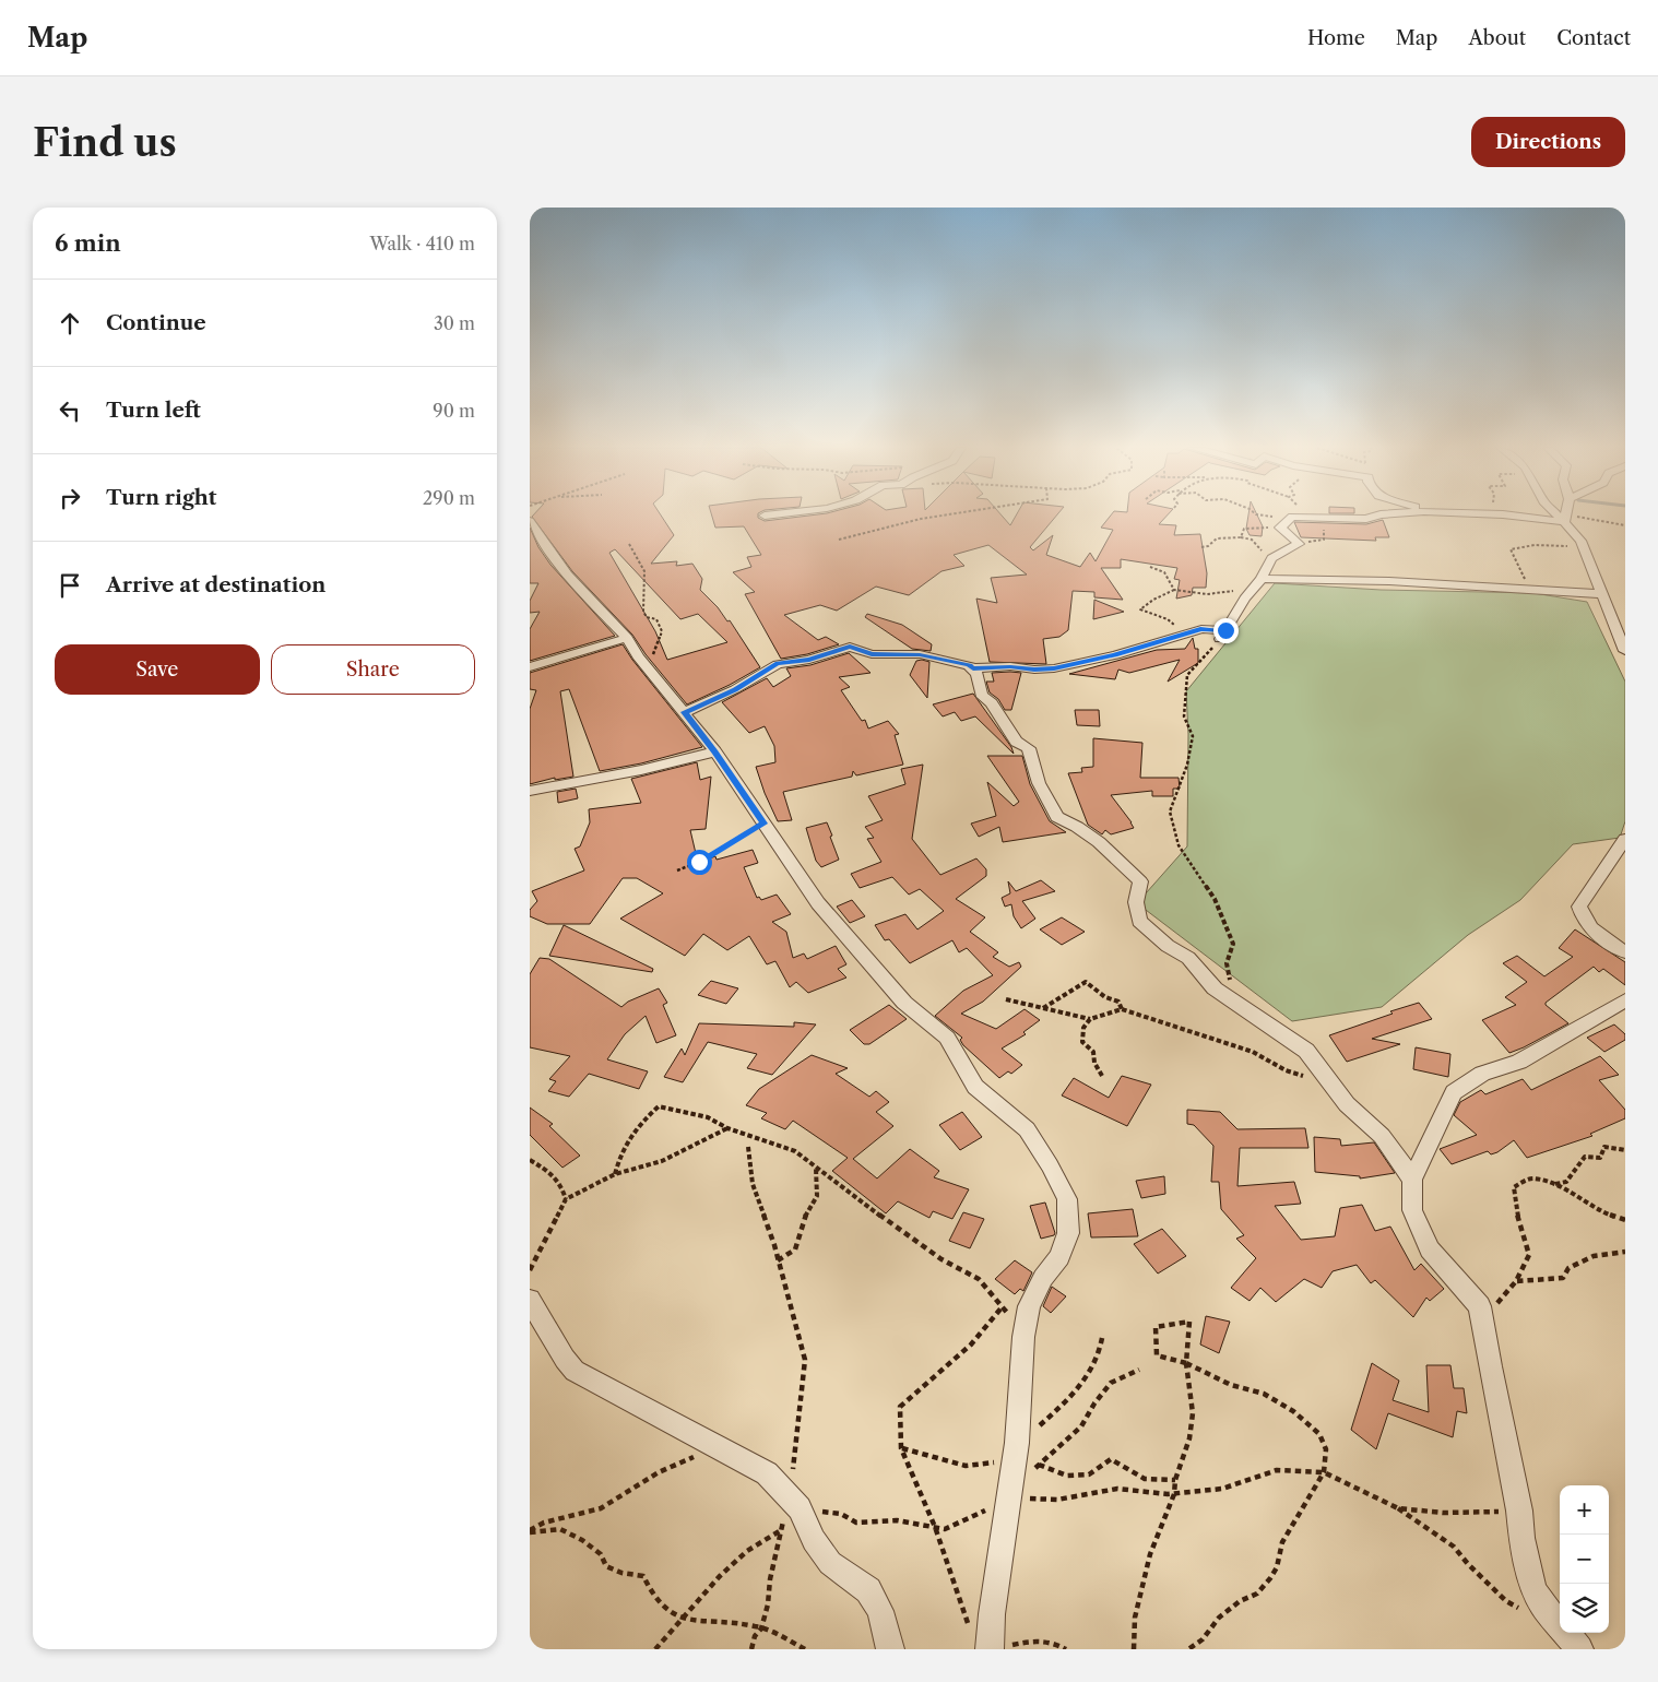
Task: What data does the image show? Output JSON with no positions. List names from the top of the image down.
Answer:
{
  "page": {
    "header": "Map",
    "nav": [
      "Home",
      "Map",
      "About",
      "Contact"
    ],
    "buttons": [
      "Directions",
      ["Save", "Share"]
    ],
    "title": "Find us",
    "heading": ["6 min", "Walk · 410 m"],
    "list": [
      ["Continue", "30 m"],
      ["Turn left", "90 m"],
      ["Turn right", "290 m"],
      "Arrive at destination"
    ],
    "map_buttons": ["+", "−"]
  }
}
